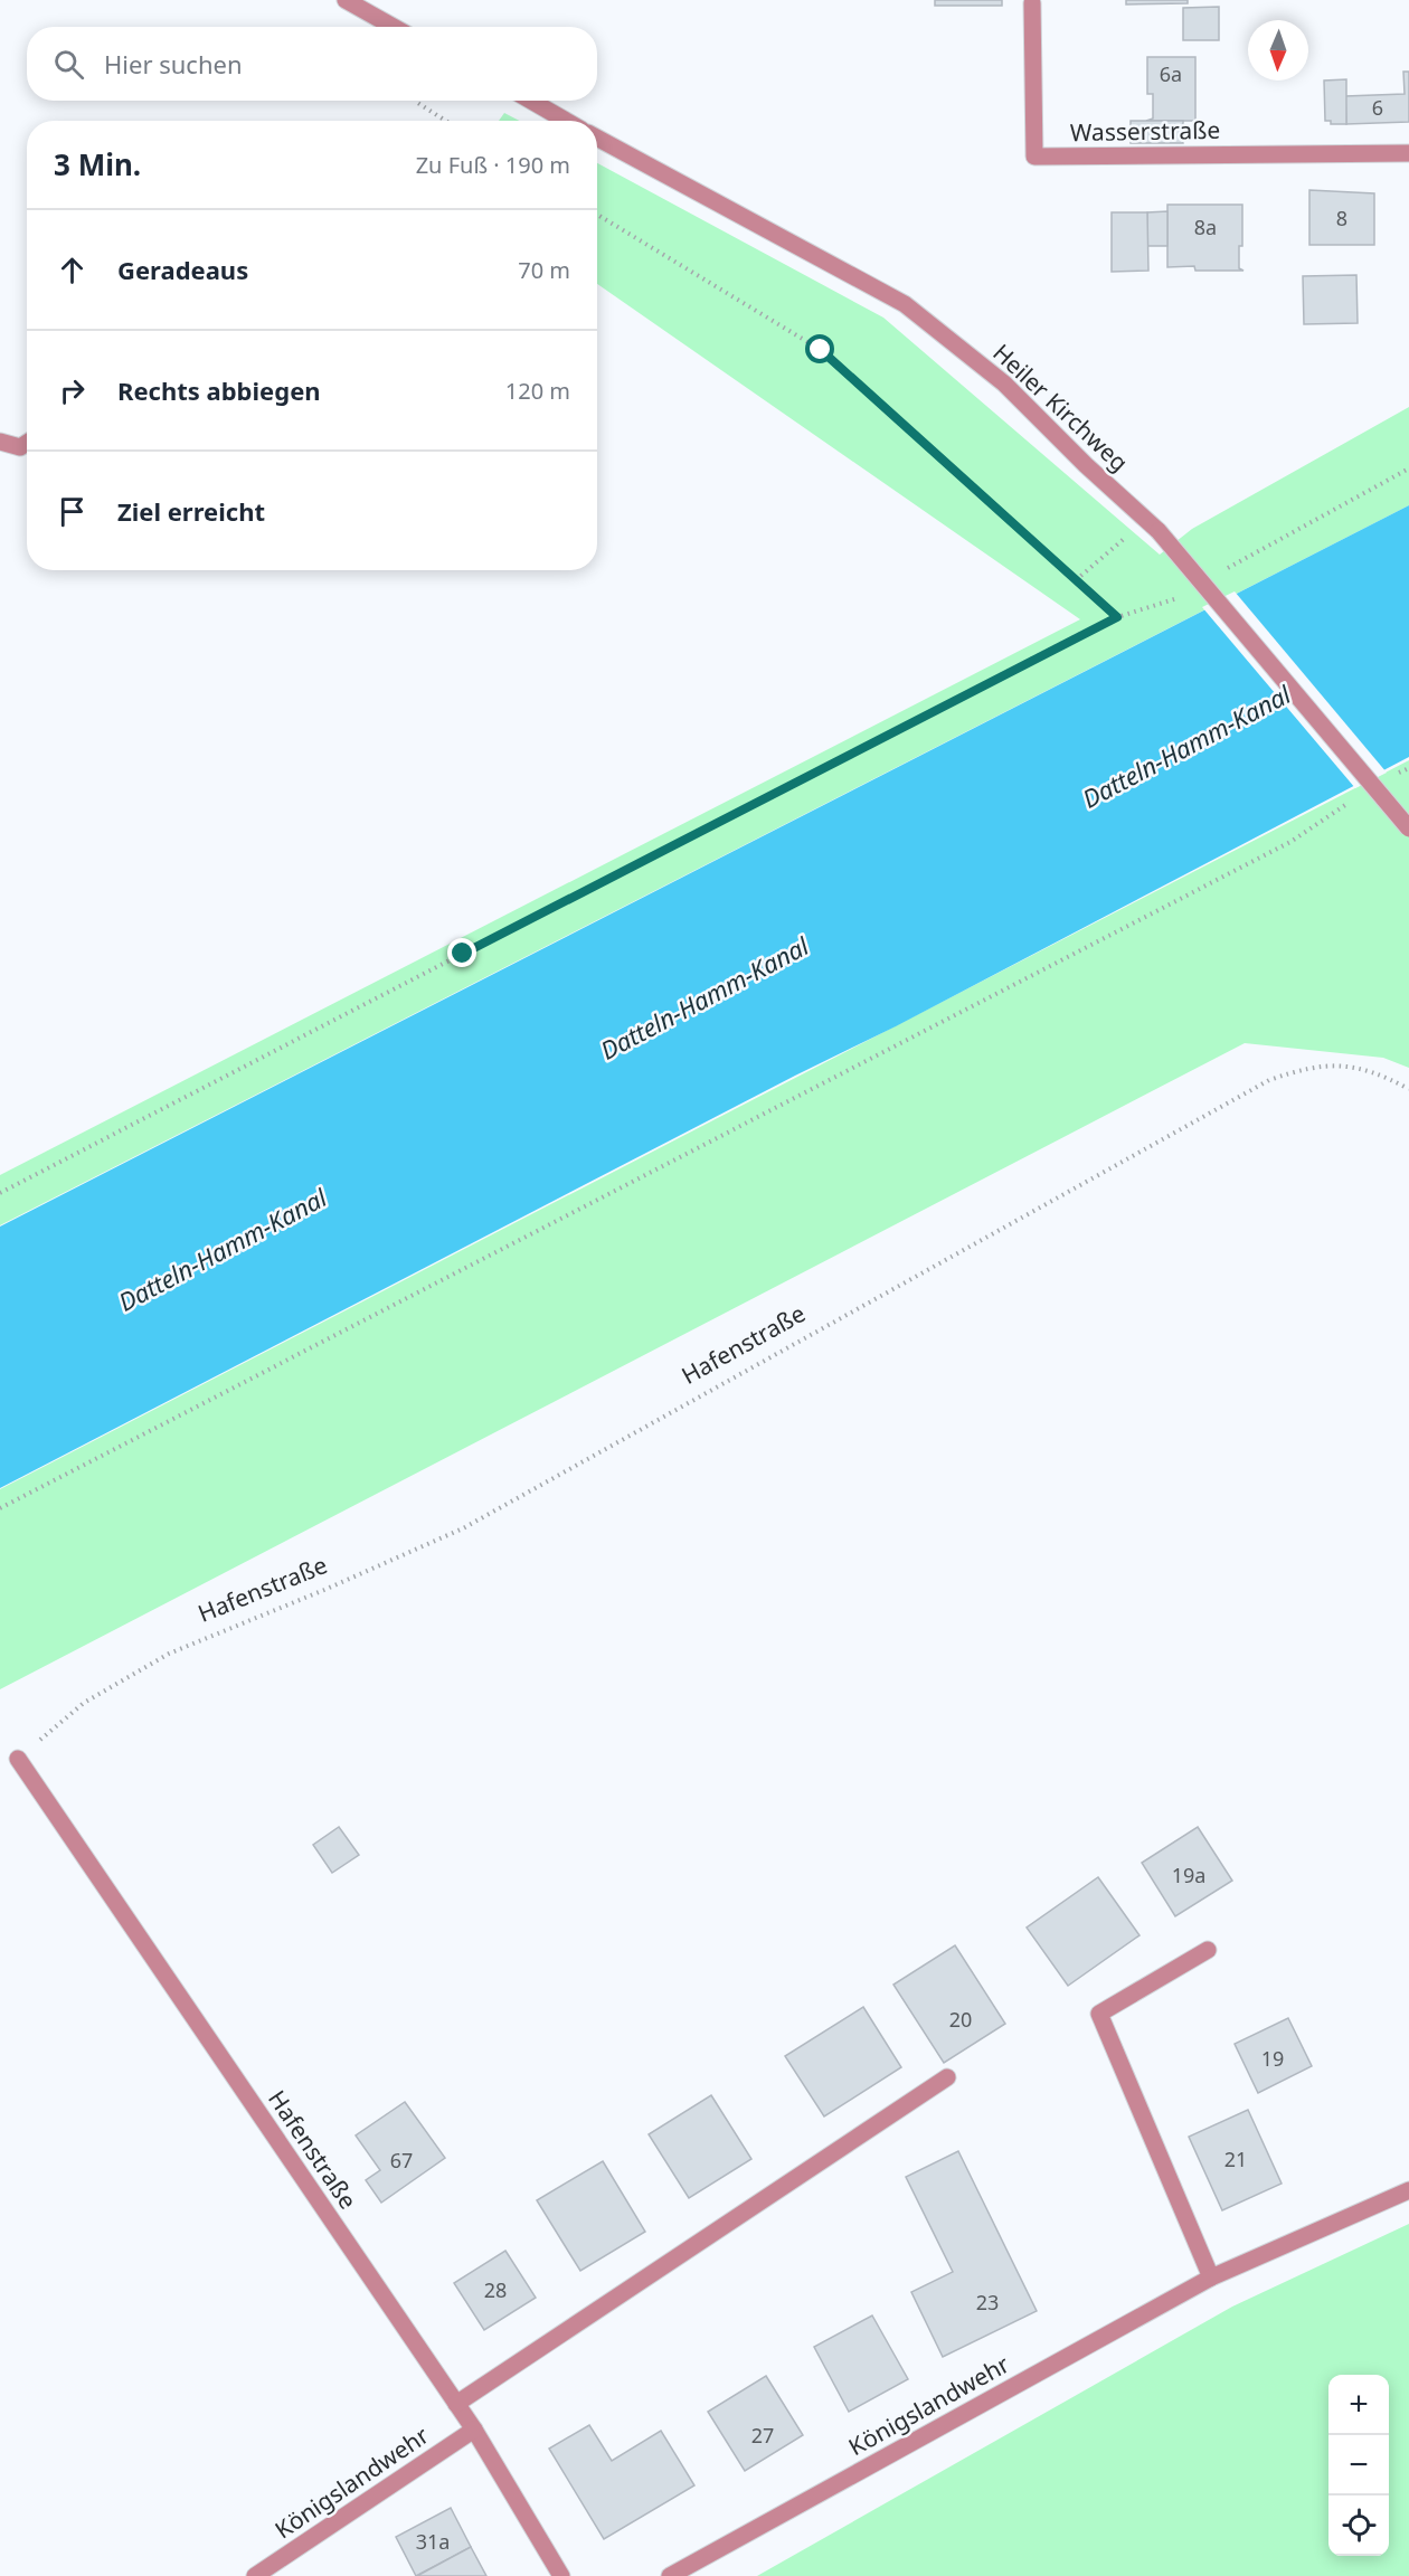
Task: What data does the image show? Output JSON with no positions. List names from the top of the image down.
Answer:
{
  "streets": {
    "street": [
      "Wasserstraße",
      "Heiler Kirchweg",
      "Hafenstraße",
      "Königslandwehr"
    ]
  },
  "crossings": [
    ["Hafenstraße", "Königslandwehr"]
  ],
  "water": ["Datteln-Hamm-Kanal"],
  "house_numbers": [
    "6a",
    "6",
    "8",
    "8a",
    "19a",
    "20",
    "19",
    "21",
    "67",
    "28",
    "23",
    "27",
    "31a"
  ],
  "north": "bottom",
  "page": {
    "search": "Hier suchen",
    "heading": ["3 Min.", "Zu Fuß · 190 m"],
    "list": [
      ["Geradeaus", "70 m"],
      ["Rechts abbiegen", "120 m"],
      "Ziel erreicht"
    ],
    "map_buttons": ["+", "−"]
  }
}
